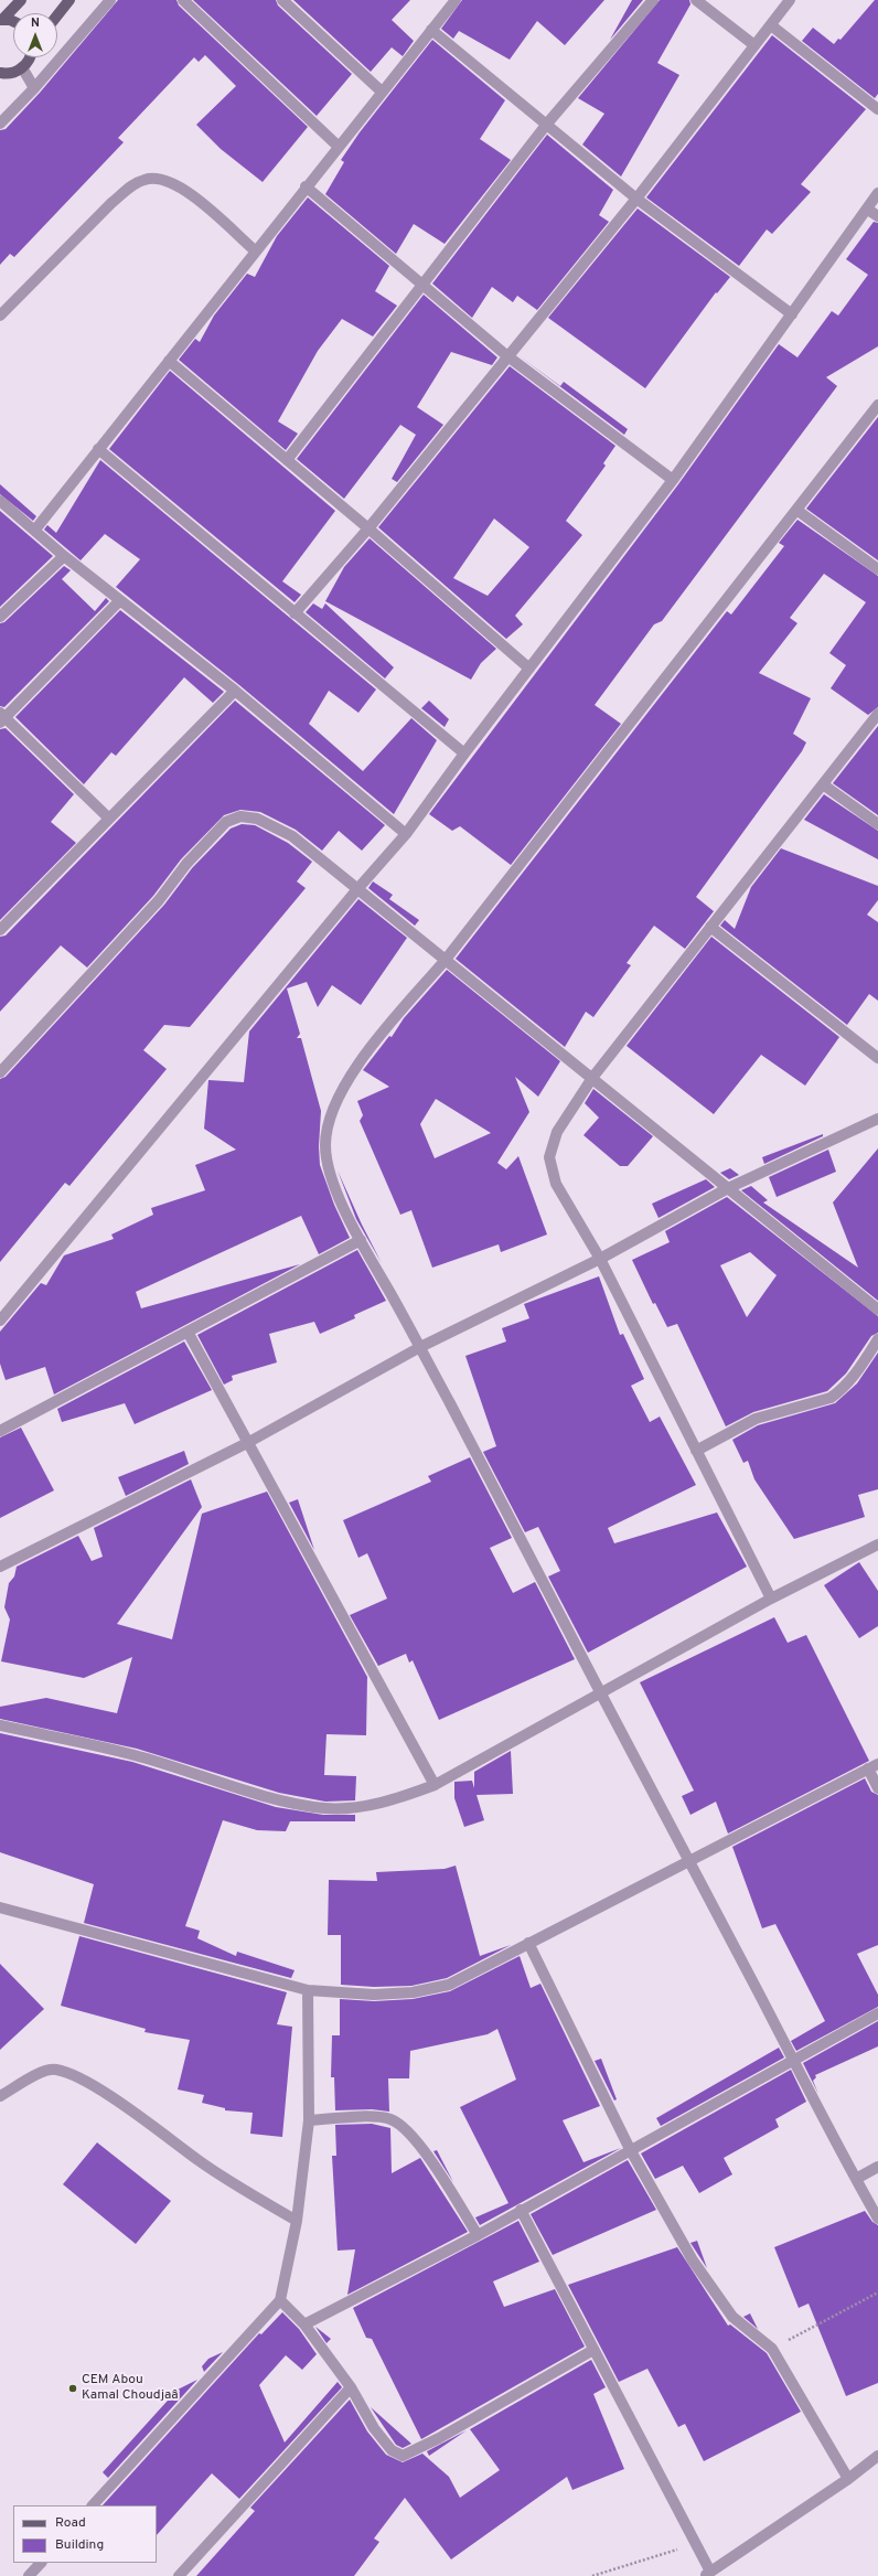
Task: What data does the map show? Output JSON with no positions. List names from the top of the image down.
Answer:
{
  "places": ["CEM Abou Kamal Choudjaâ"],
  "legend": ["Road", "Building"],
  "north": "top"
}
